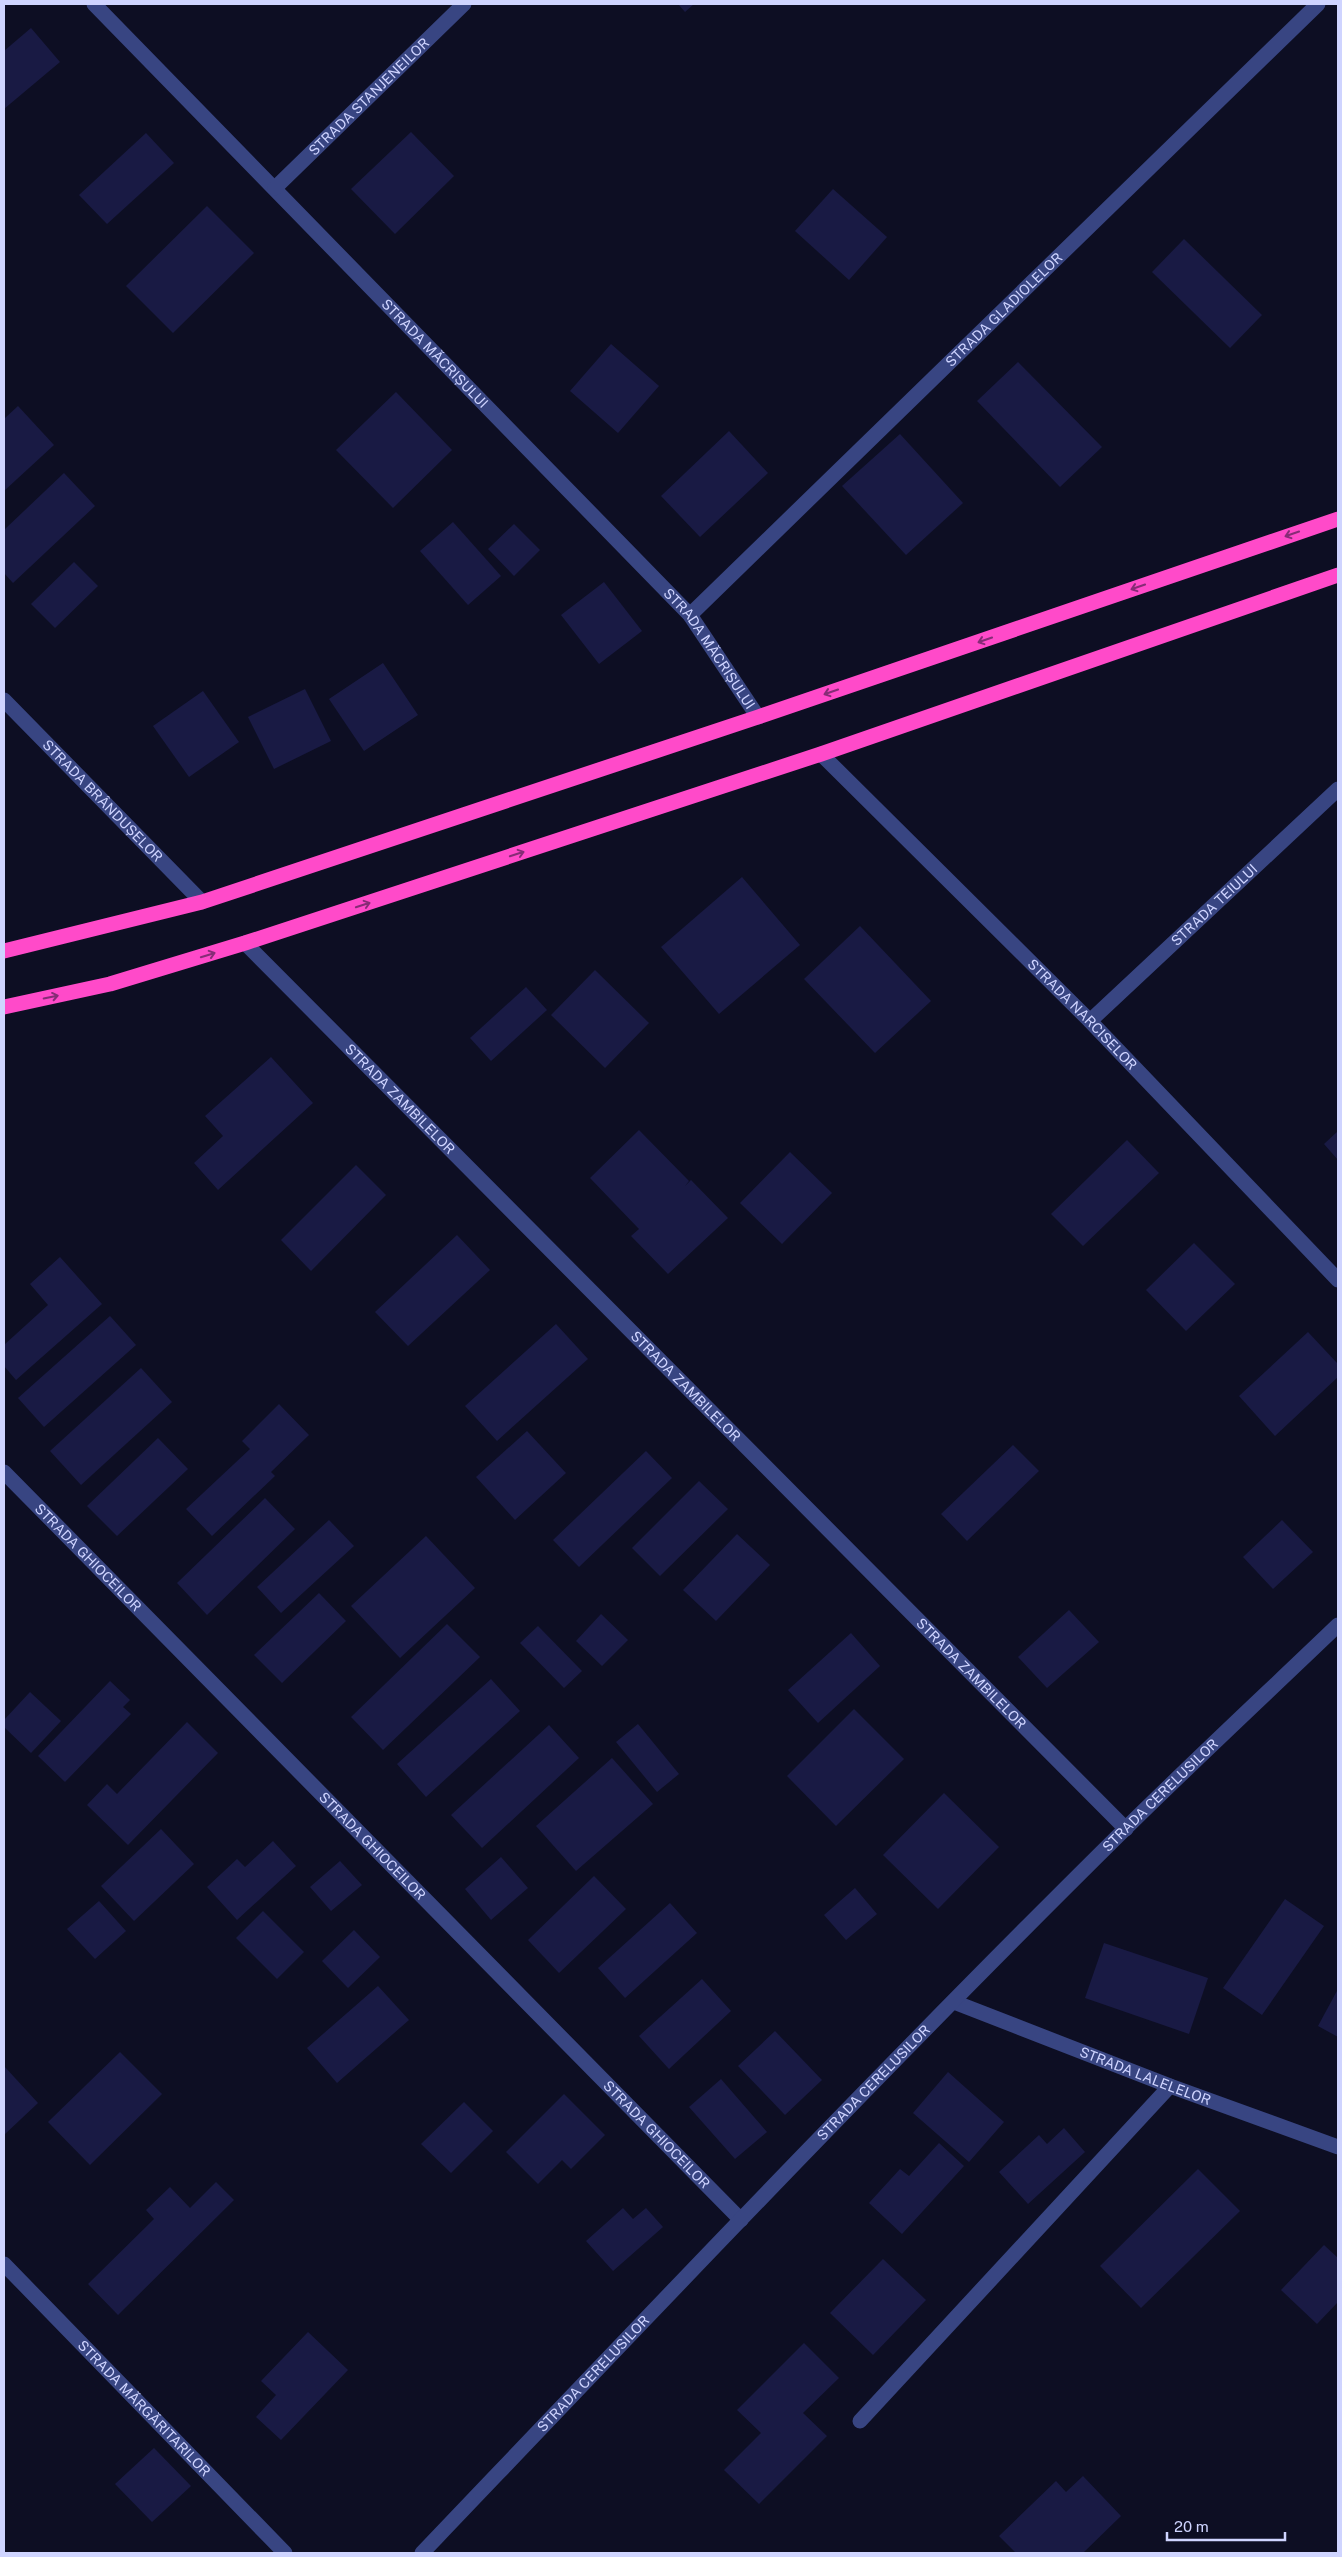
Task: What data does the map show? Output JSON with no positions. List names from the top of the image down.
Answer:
{
  "streets": {
    "street": [
      "STRADA STANJENEILOR",
      "STRADA GLADIOLELOR",
      "STRADA MĂCRIȘULUI",
      "STRADA BRÂNDUȘELOR",
      "STRADA TEIULUI",
      "STRADA NARCISELOR",
      "STRADA ZAMBILELOR",
      "STRADA GHIOCEILOR",
      "STRADA CERELUSILOR",
      "STRADA LALELELOR",
      "STRADA MĂRGĂRITARILOR"
    ]
  },
  "crossings": [
    ["STRADA STANJENEILOR", "STRADA MĂCRIȘULUI"],
    ["STRADA GLADIOLELOR", "STRADA MĂCRIȘULUI"],
    ["STRADA TEIULUI", "STRADA NARCISELOR"],
    ["STRADA ZAMBILELOR", "STRADA CERELUSILOR"],
    ["STRADA GHIOCEILOR", "STRADA CERELUSILOR"],
    ["STRADA CERELUSILOR", "STRADA LALELELOR"]
  ],
  "scale_bar": "20 m"
}
